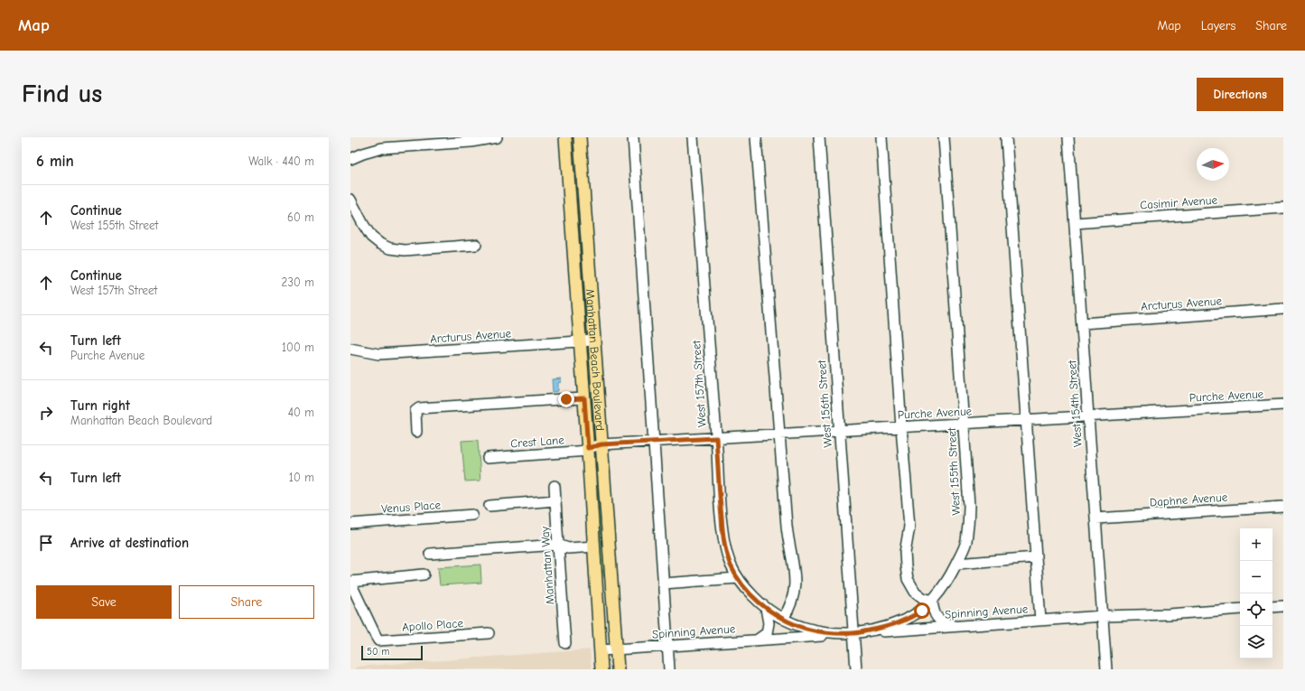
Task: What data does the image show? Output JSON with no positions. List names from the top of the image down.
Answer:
{
  "streets": {
    "main road": ["Manhattan Beach Boulevard"],
    "street": [
      "Casimir Avenue",
      "Arcturus Avenue",
      "West 157th Street",
      "Purche Avenue",
      "West 156th Street",
      "West 154th Street",
      "Crest Lane",
      "West 155th Street",
      "Daphne Avenue",
      "Venus Place",
      "Manhattan Way",
      "Spinning Avenue",
      "Apollo Place"
    ]
  },
  "crossings": [
    ["Casimir Avenue", "West 154th Street"],
    ["Arcturus Avenue", "Manhattan Beach Boulevard"],
    ["Arcturus Avenue", "West 154th Street"],
    ["Manhattan Beach Boulevard", "Purche Avenue"],
    ["Manhattan Beach Boulevard", "Crest Lane"],
    ["Manhattan Beach Boulevard", "Spinning Avenue"],
    ["West 157th Street", "Purche Avenue"],
    ["West 157th Street", "West 156th Street"],
    ["West 157th Street", "West 155th Street"],
    ["West 157th Street", "Spinning Avenue"],
    ["Purche Avenue", "West 156th Street"],
    ["Purche Avenue", "West 154th Street"],
    ["Purche Avenue", "Crest Lane"],
    ["Purche Avenue", "West 155th Street"],
    ["West 156th Street", "West 155th Street"],
    ["West 156th Street", "Spinning Avenue"],
    ["West 154th Street", "Daphne Avenue"],
    ["West 154th Street", "Spinning Avenue"],
    ["West 155th Street", "Spinning Avenue"]
  ],
  "scale_bar": "50 m",
  "north": "right",
  "page": {
    "header": "Map",
    "nav": ["Map", "Layers", "Share"],
    "buttons": [
      "Directions",
      ["Save", "Share"]
    ],
    "title": "Find us",
    "heading": ["6 min", "Walk · 440 m"],
    "list": [
      ["Continue", "West 155th Street", "60 m"],
      ["Continue", "West 157th Street", "230 m"],
      ["Turn left", "Purche Avenue", "100 m"],
      ["Turn right", "Manhattan Beach Boulevard", "40 m"],
      ["Turn left", "10 m"],
      "Arrive at destination"
    ],
    "map_buttons": ["+", "−"],
    "scale": "50 m"
  }
}
